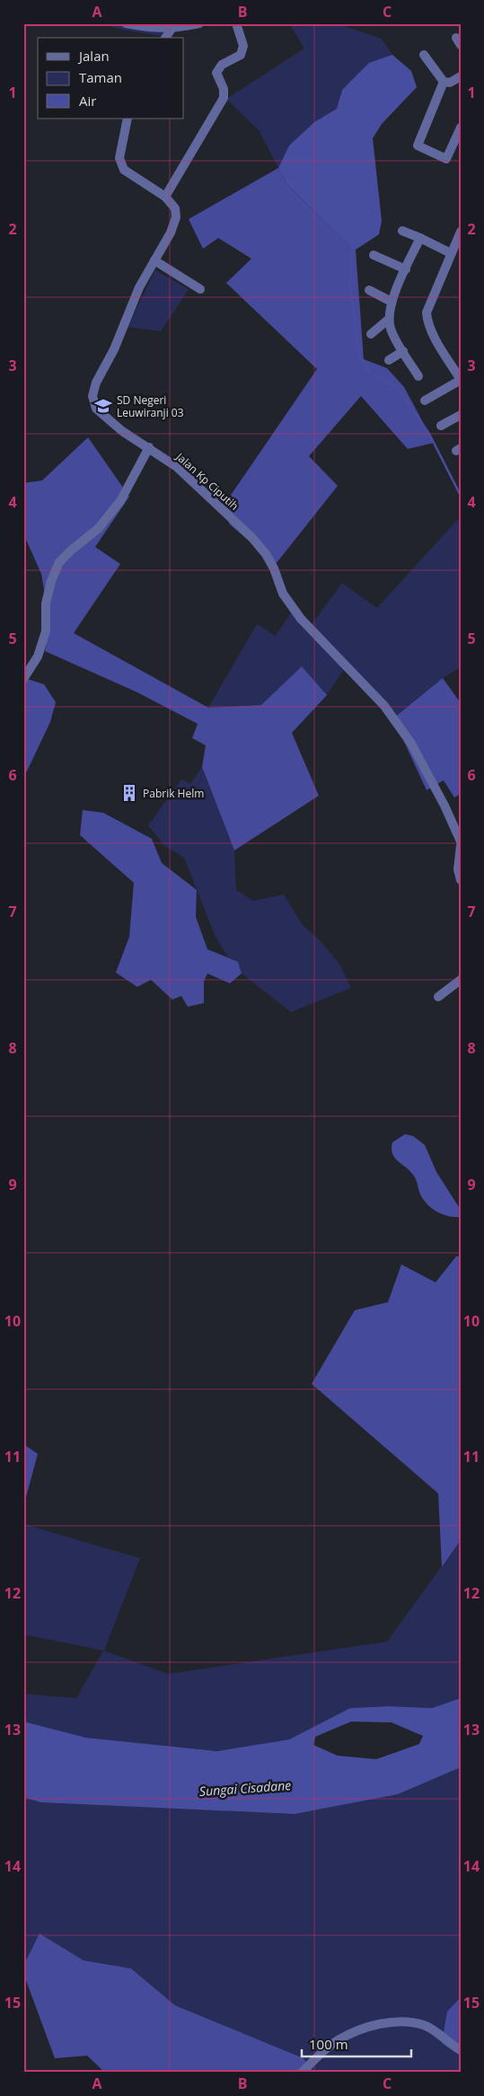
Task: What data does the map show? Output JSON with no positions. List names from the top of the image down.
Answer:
{
  "streets": {
    "street": ["Jalan Kp Ciputih"]
  },
  "water": ["Sungai Cisadane"],
  "places": {
    "school or university": ["SD Negeri Leuwiranji 03"],
    "building": ["Pabrik Helm"]
  },
  "legend": ["Jalan", "Taman", "Air"],
  "scale_bar": "100 m",
  "grid": {
    "columns": ["A", "B", "C"],
    "rows": [
      "1",
      "2",
      "3",
      "4",
      "5",
      "6",
      "7",
      "8",
      "9",
      "10",
      "11",
      "12",
      "13",
      "14",
      "15"
    ]
  }
}
